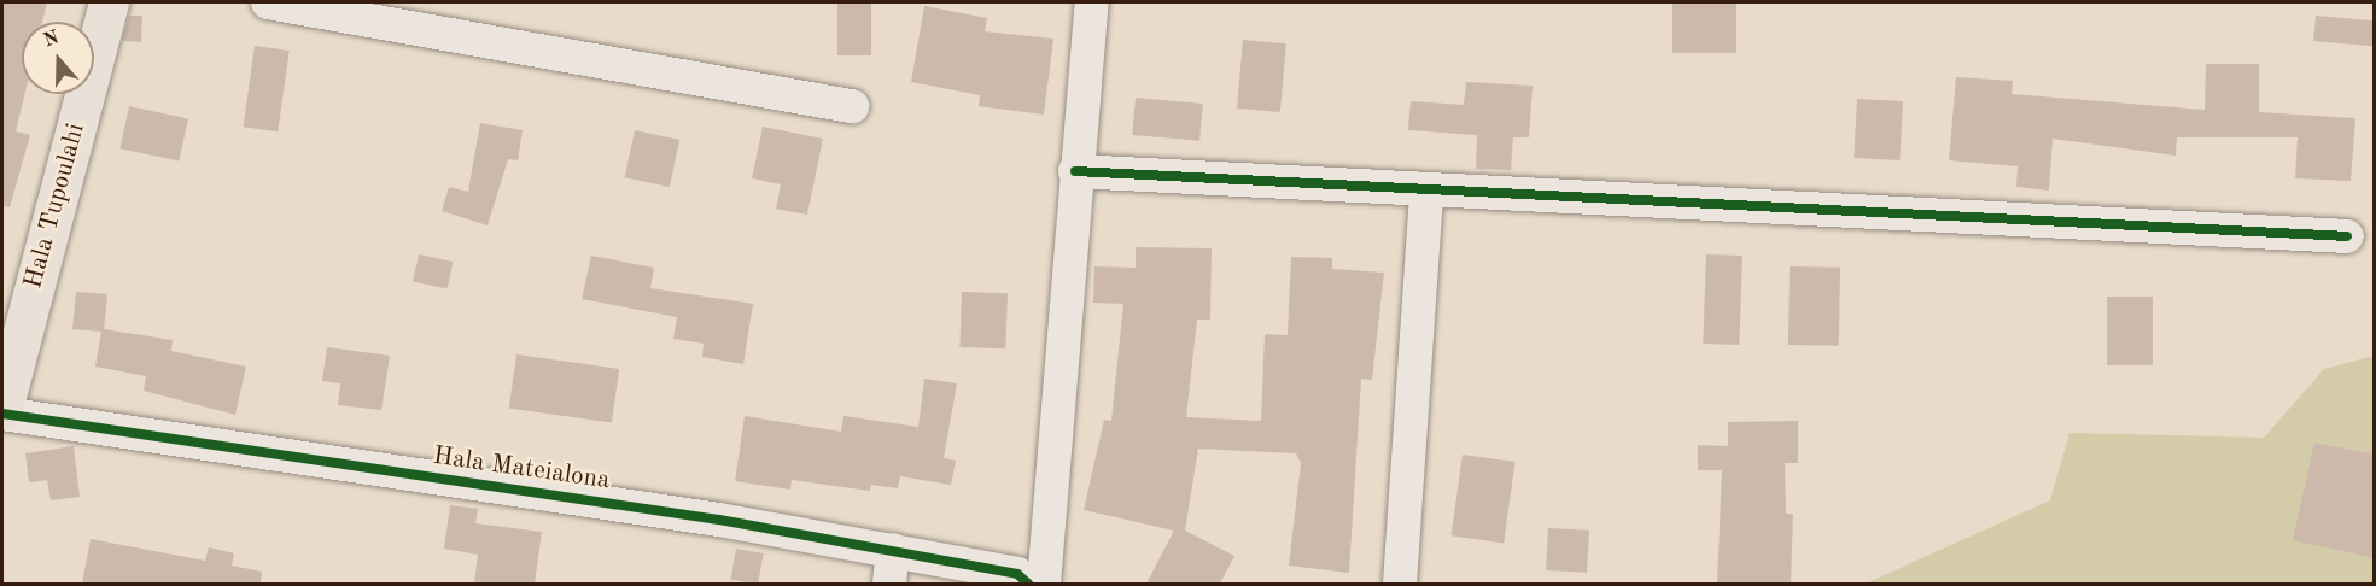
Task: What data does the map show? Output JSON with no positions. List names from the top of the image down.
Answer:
{
  "streets": {
    "main road": ["Hala Tupoulahi"],
    "street": ["Hala Mateialona"]
  },
  "crossings": [
    ["Hala Tupoulahi", "Hala Mateialona"]
  ],
  "north": "top"
}
